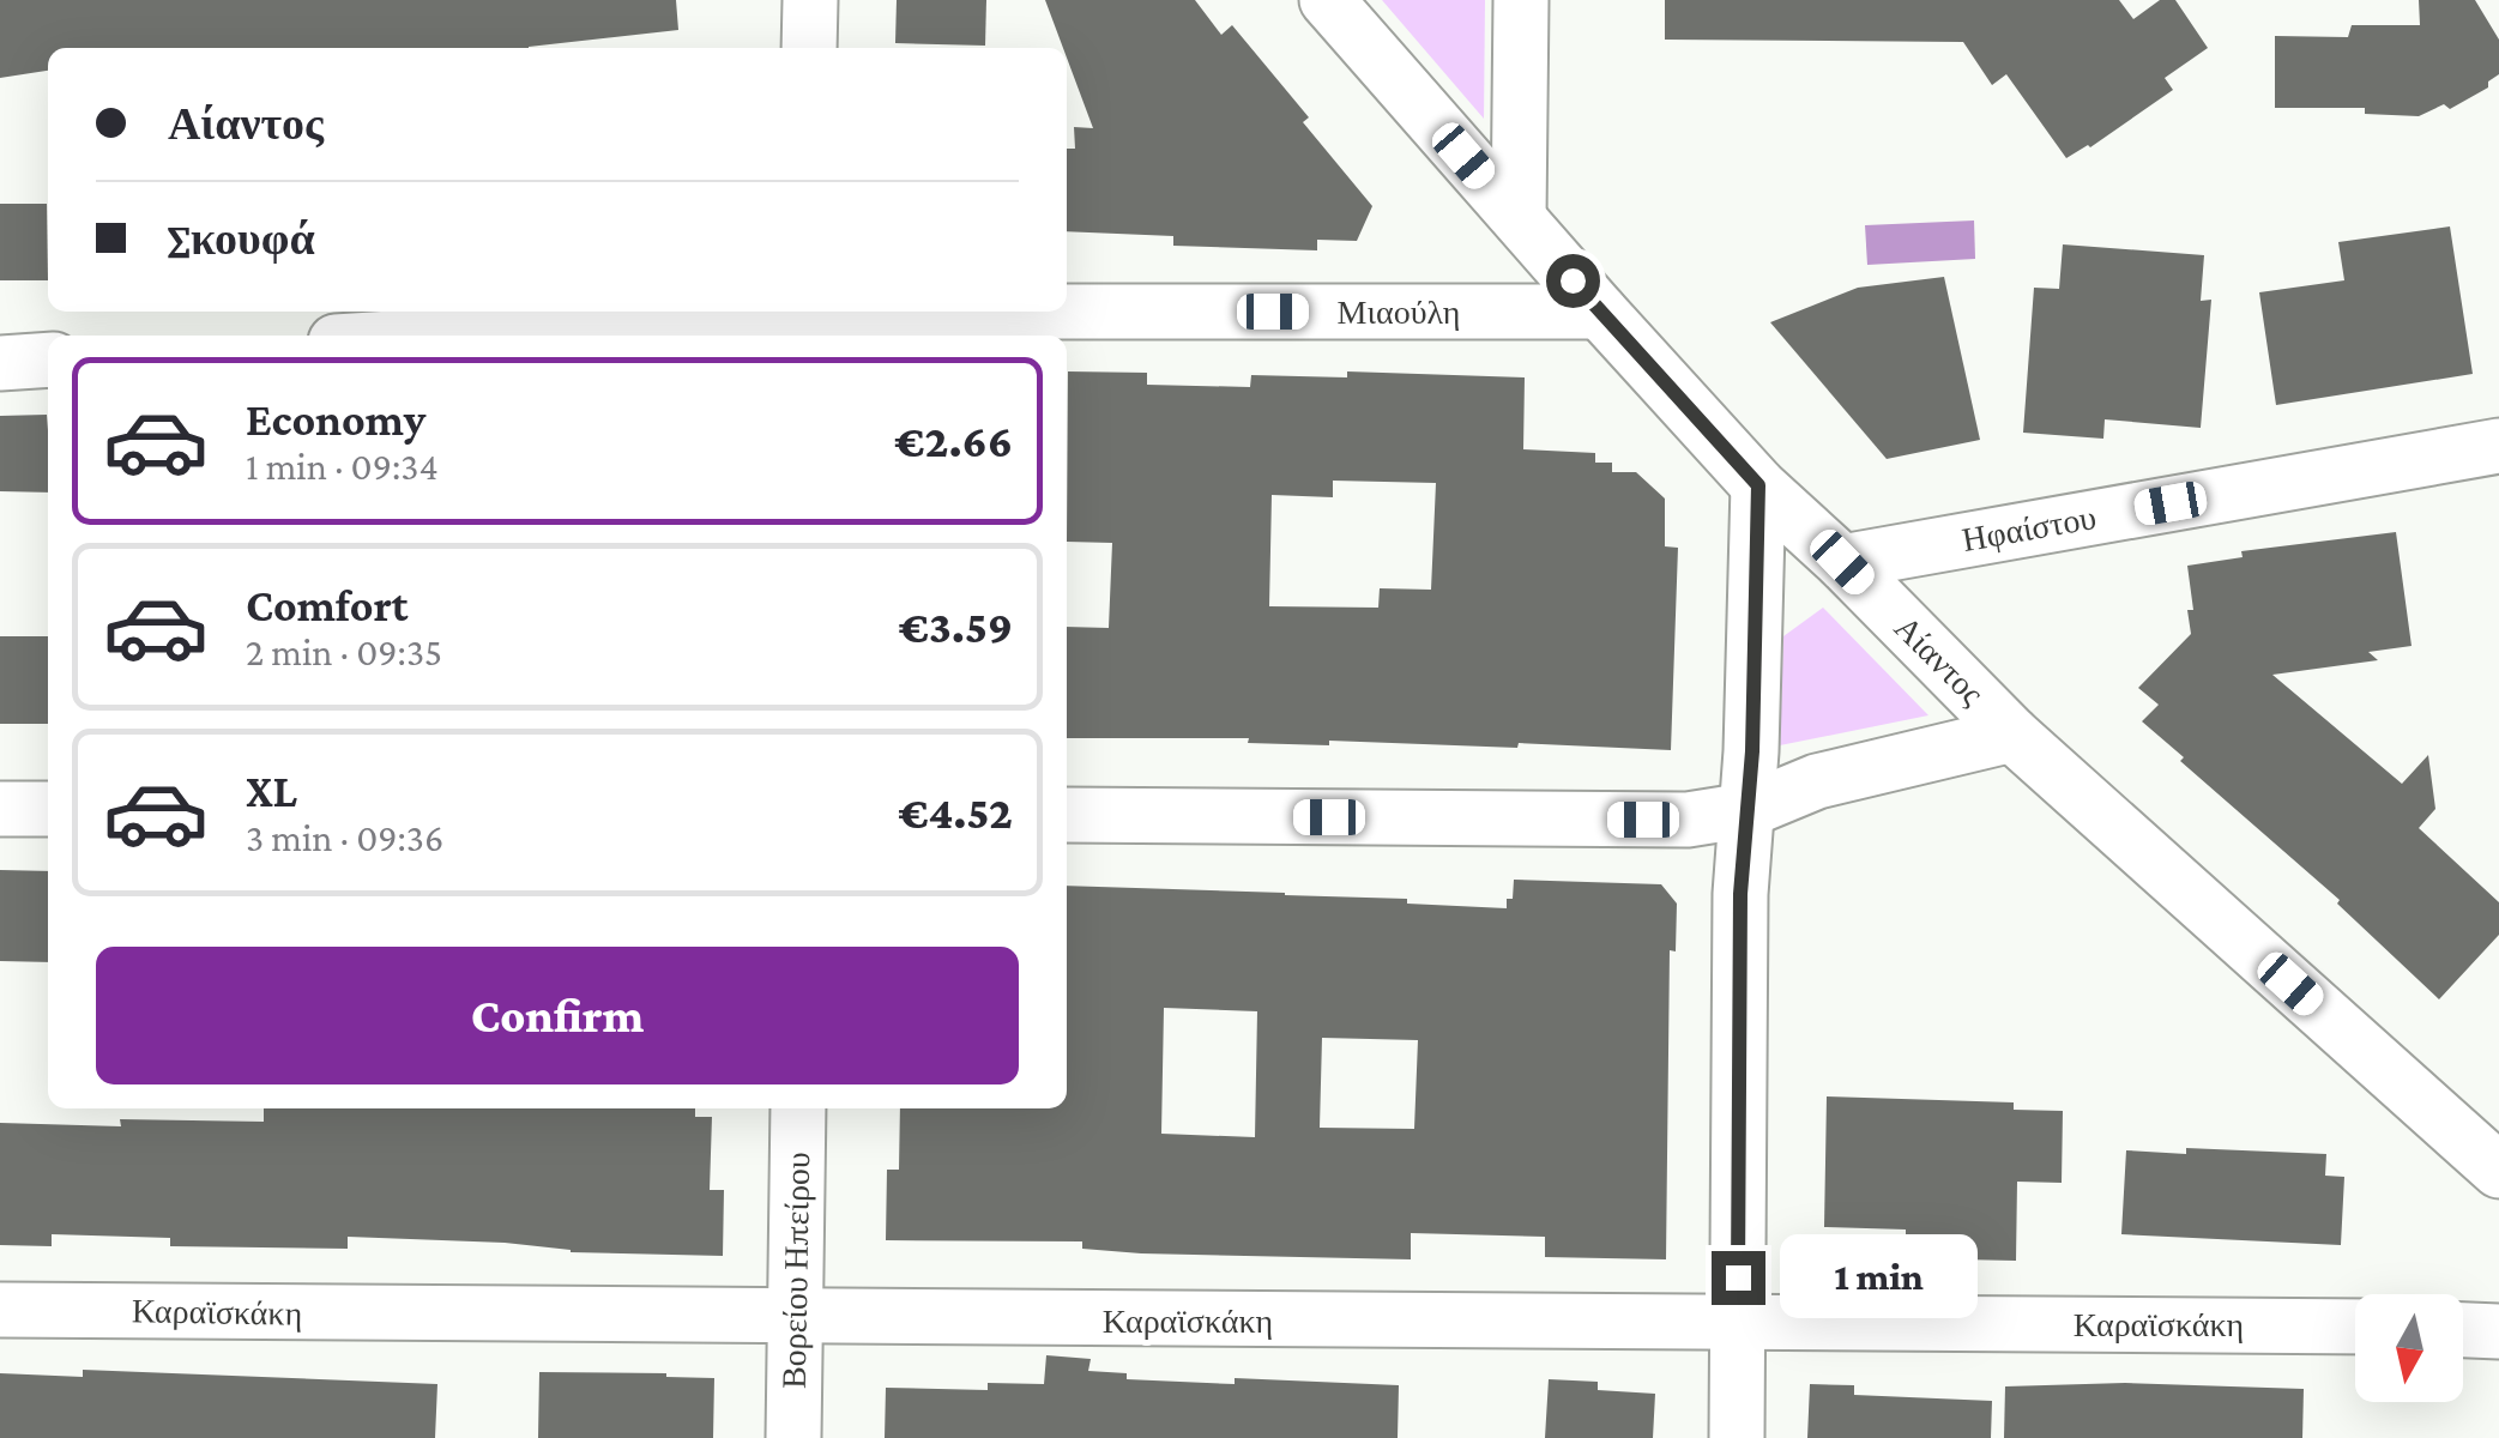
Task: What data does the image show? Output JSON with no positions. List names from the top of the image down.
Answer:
{
  "streets": {
    "street": [
      "Μιαούλη",
      "Ηφαίστου",
      "Αίαντος",
      "Βορείου Ηπείρου",
      "Καραϊσκάκη"
    ]
  },
  "crossings": [
    ["Μιαούλη", "Αίαντος"],
    ["Ηφαίστου", "Αίαντος"],
    ["Βορείου Ηπείρου", "Καραϊσκάκη"]
  ],
  "north": "bottom",
  "page": {
    "banner": ["Αίαντος", "Σκουφά"],
    "list": [
      {
        "name": "Economy",
        "note": "1 min · 09:34",
        "value": "€2.66"
      },
      {
        "name": "Comfort",
        "note": "2 min · 09:35",
        "value": "€3.59"
      },
      {
        "name": "XL",
        "note": "3 min · 09:36",
        "value": "€4.52"
      }
    ],
    "buttons": "Confirm",
    "bubble": "1 min"
  }
}
